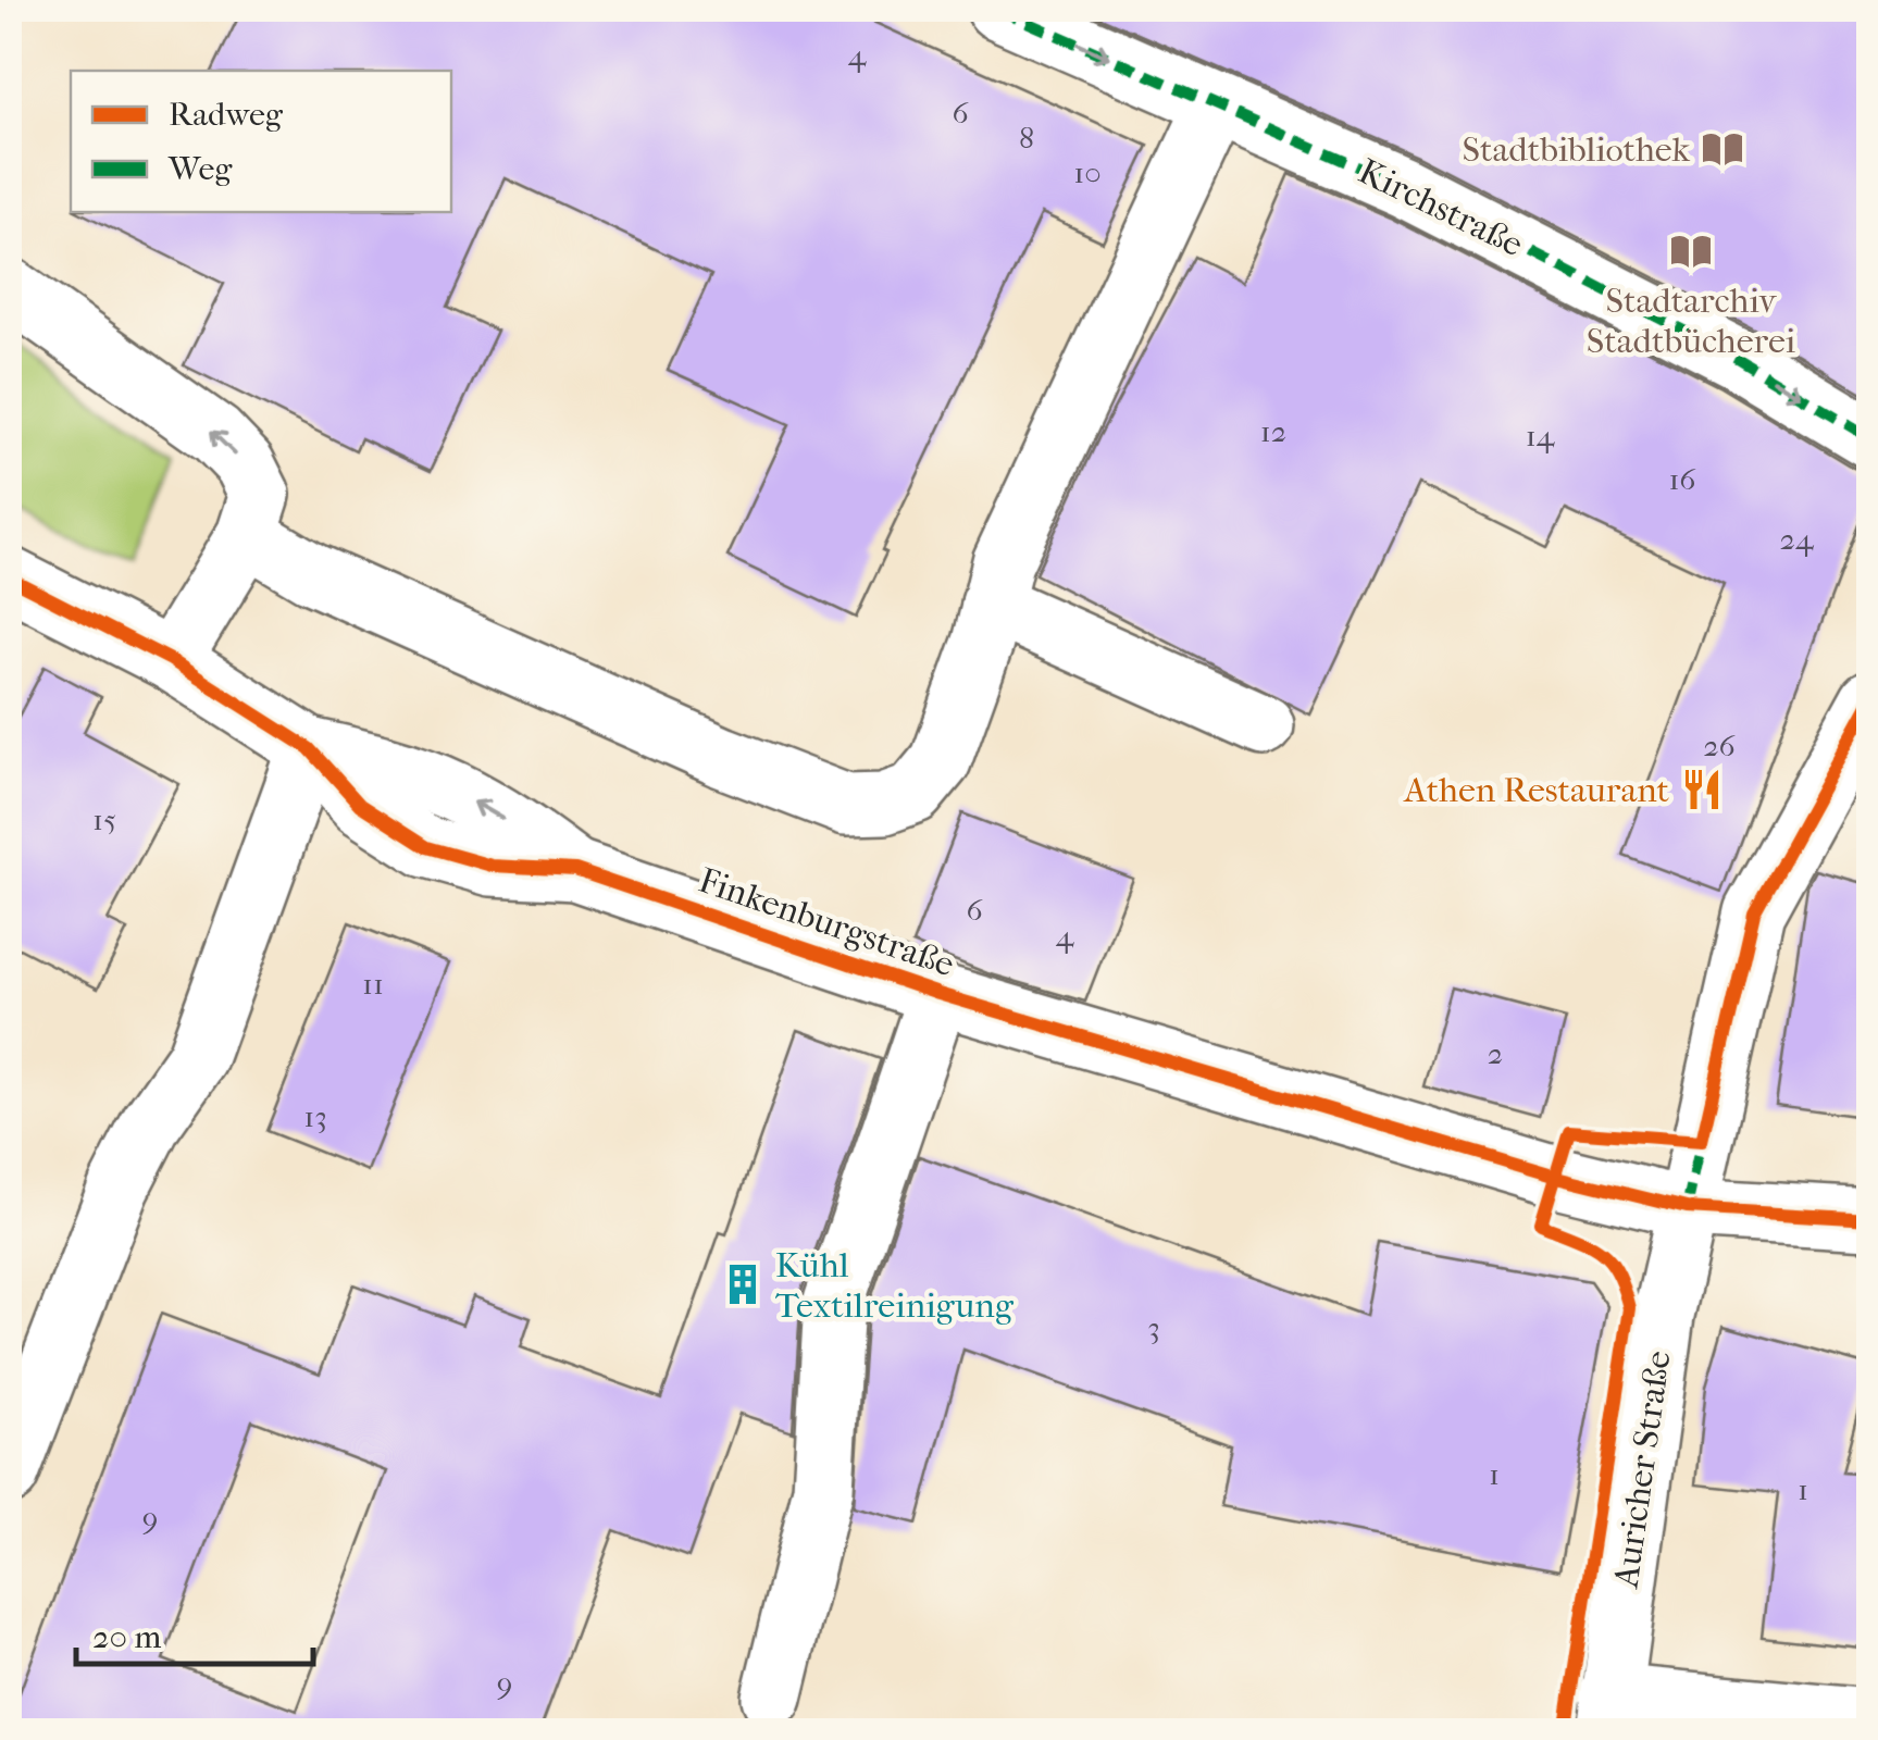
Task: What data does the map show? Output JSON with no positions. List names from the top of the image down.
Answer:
{
  "streets": {
    "street": ["Kirchstraße", "Finkenburgstraße", "Auricher Straße"]
  },
  "crossings": [
    ["Finkenburgstraße", "Auricher Straße"]
  ],
  "one_way": ["Kirchstraße"],
  "places": {
    "library": ["Stadtbibliothek", "Stadtarchiv Stadtbücherei"],
    "restaurant": ["Athen Restaurant"],
    "building": ["Kühl Textilreinigung"]
  },
  "house_numbers": [
    "4",
    "6",
    "8",
    "10",
    "12",
    "14",
    "16",
    "24",
    "26",
    "15",
    "6",
    "4",
    "11",
    "2",
    "13",
    "3",
    "1",
    "1",
    "9",
    "9"
  ],
  "legend": ["Radweg", "Weg"],
  "scale_bar": "20 m"
}
